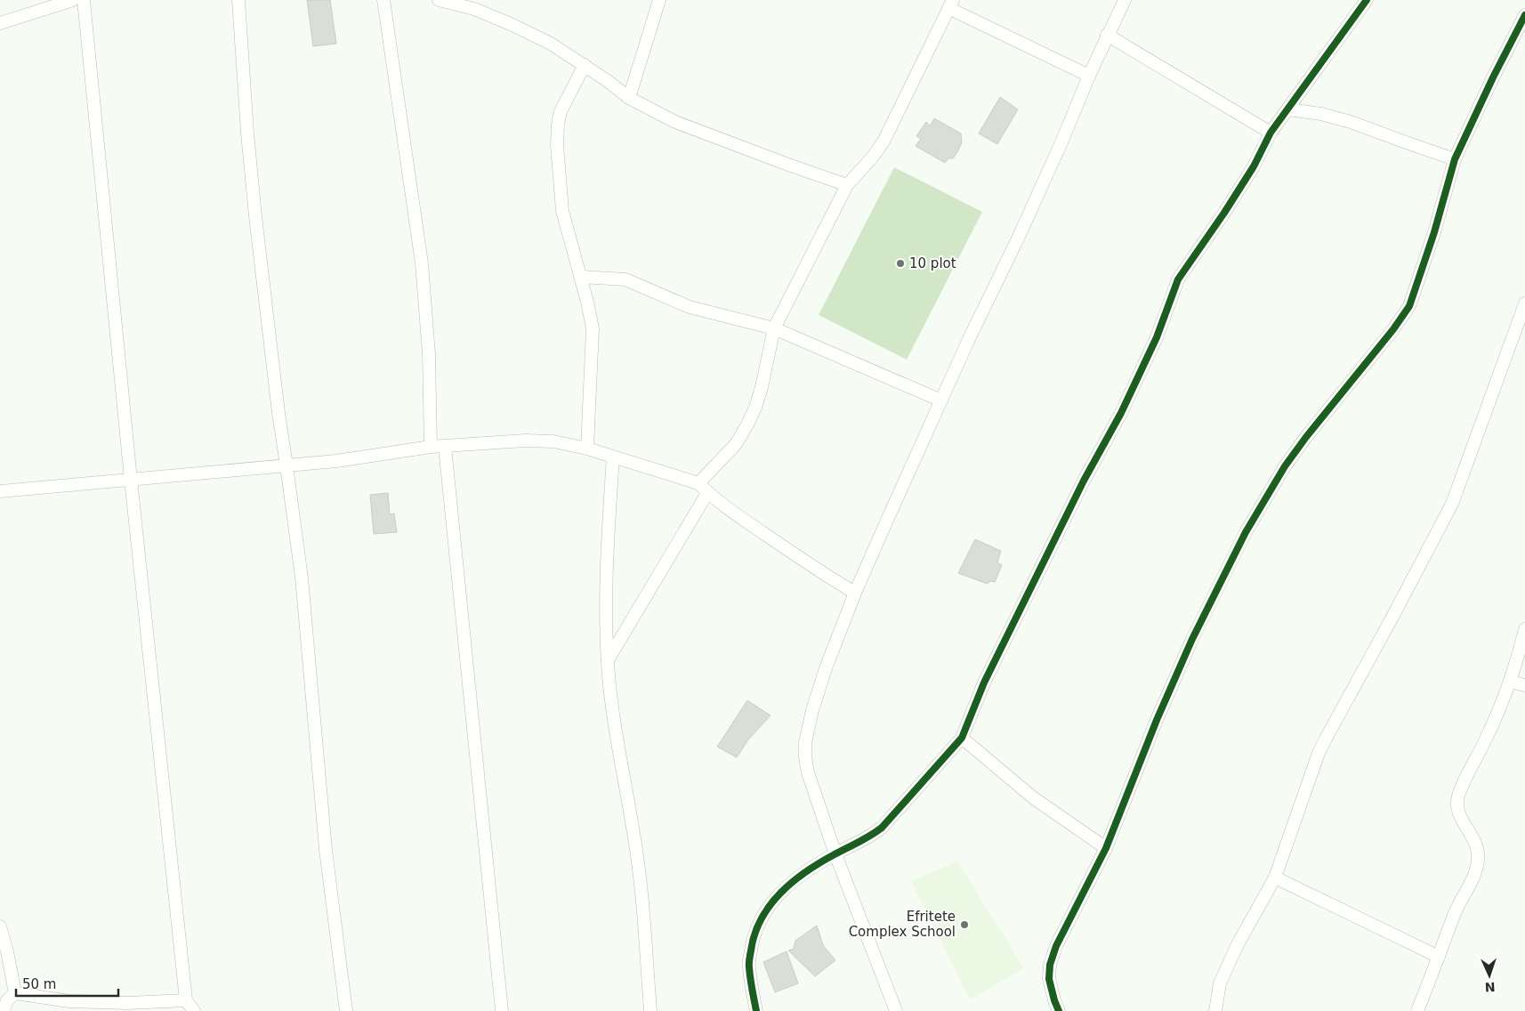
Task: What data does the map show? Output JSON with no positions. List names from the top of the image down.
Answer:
{
  "places": ["10 plot", "Efritete Complex School"],
  "scale_bar": "50 m",
  "north": "bottom"
}
